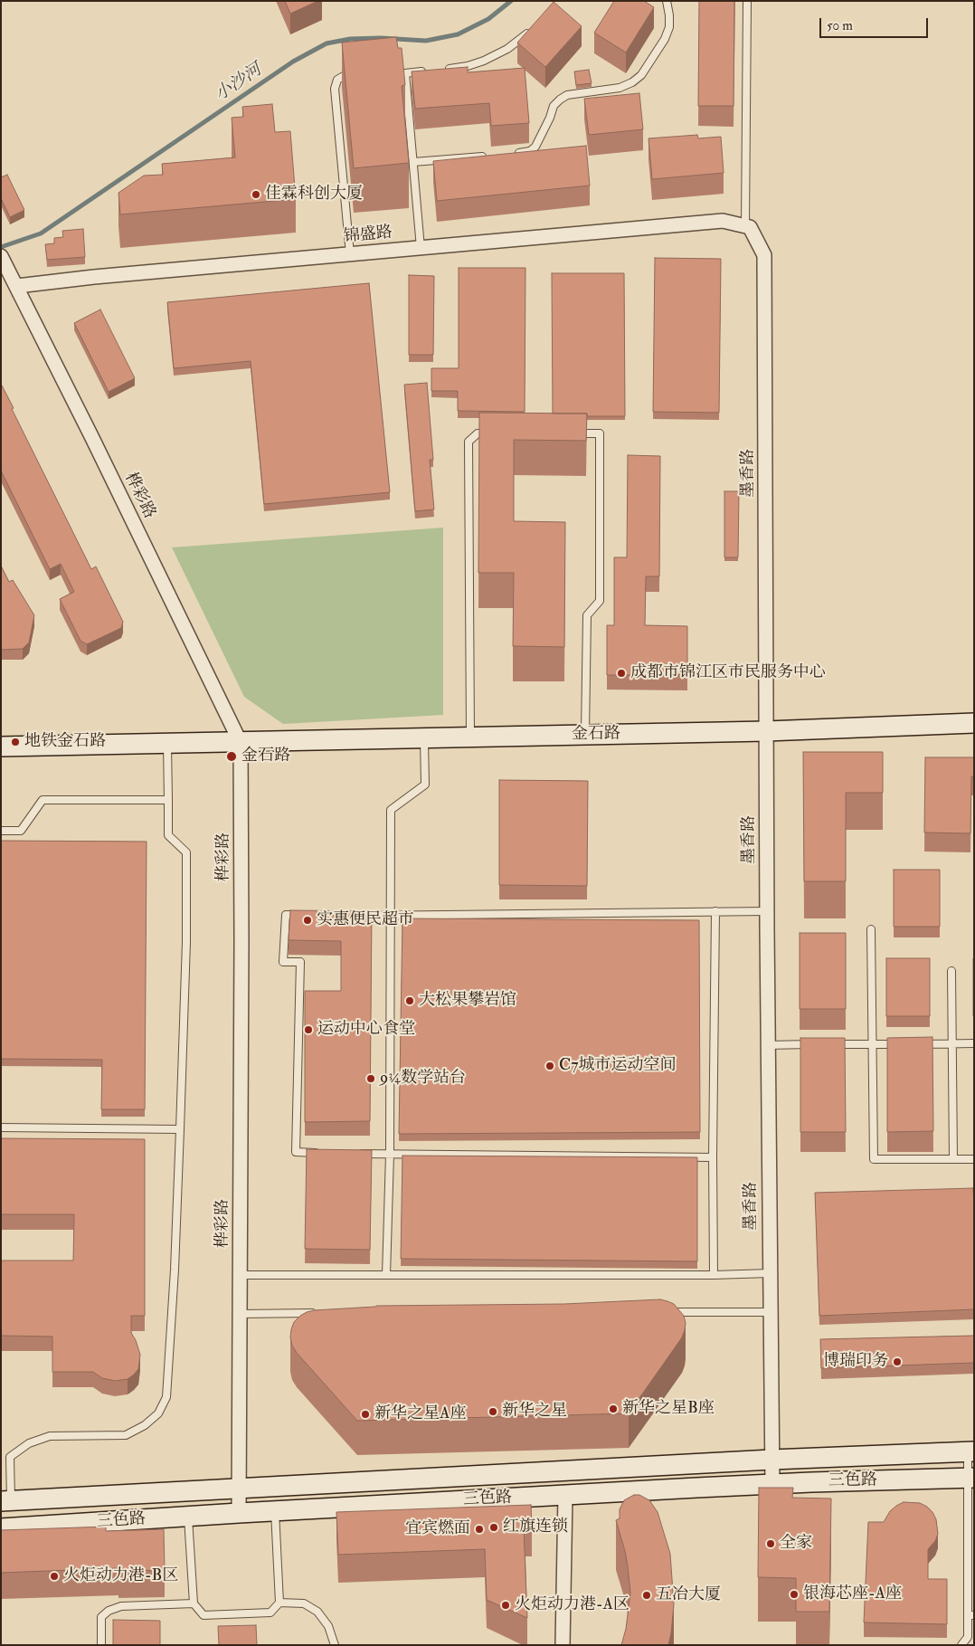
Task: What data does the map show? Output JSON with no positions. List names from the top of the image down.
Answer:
{
  "streets": {
    "street": [
      "锦盛路",
      "墨香路",
      "桦彩路",
      "金石路",
      "三色路"
    ]
  },
  "crossings": [
    ["锦盛路", "墨香路"],
    ["锦盛路", "桦彩路"],
    ["墨香路", "金石路"],
    ["墨香路", "三色路"],
    ["桦彩路", "金石路"],
    ["桦彩路", "三色路"]
  ],
  "water": ["小沙河"],
  "places": [
    "佳霖科创大厦",
    "成都市锦江区市民服务中心",
    "地铁金石路",
    "金石路",
    "实惠便民超市",
    "大松果攀岩馆",
    "运动中心食堂",
    "C7城市运动空间",
    "9¾数学站台",
    "博瑞印务",
    "新华之星B座",
    "新华之星",
    "新华之星A座",
    "红旗连锁",
    "宜宾燃面",
    "全家",
    "火炬动力港-B区",
    "银海芯座-A座",
    "五冶大厦",
    "火炬动力港-A区"
  ],
  "scale_bar": "50 m"
}
